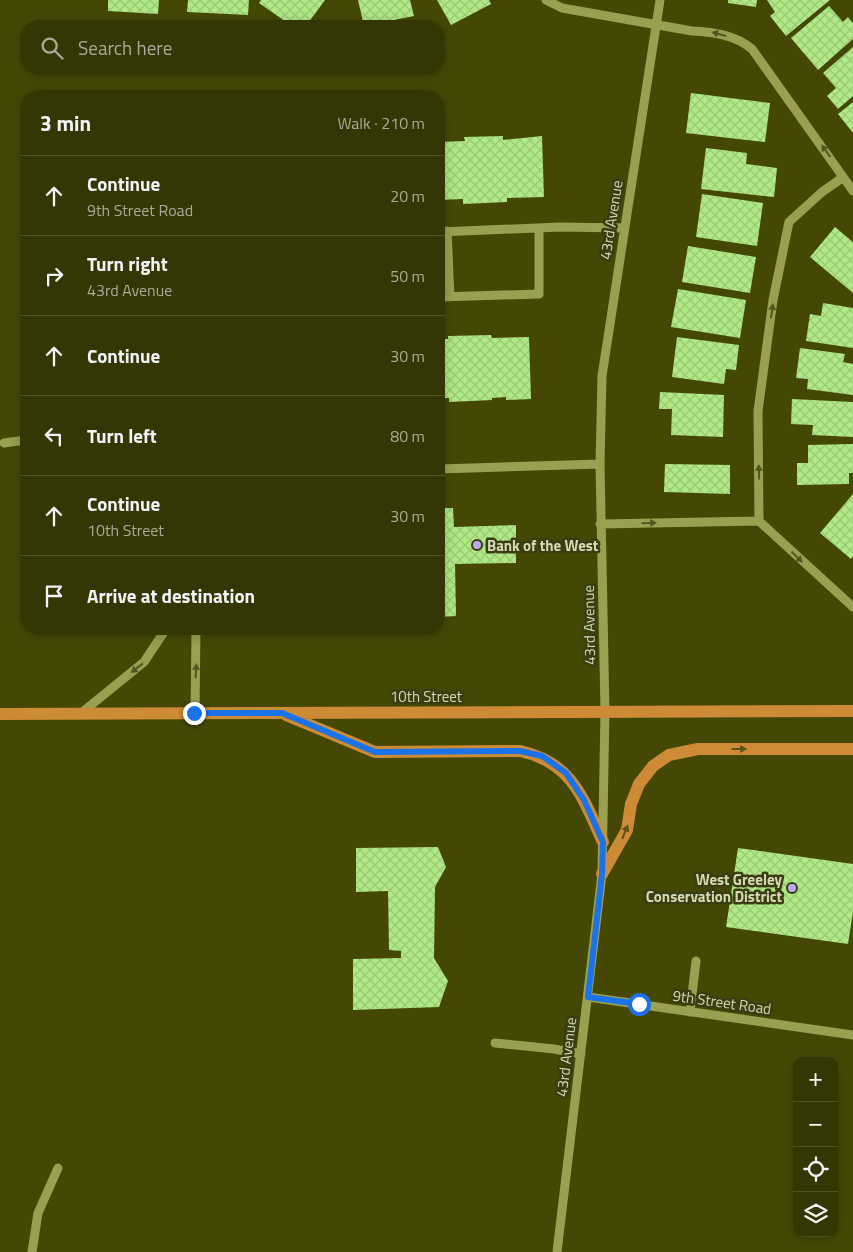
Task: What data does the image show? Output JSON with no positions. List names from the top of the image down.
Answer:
{
  "streets": {
    "main road": ["10th Street"],
    "street": ["43rd Avenue", "9th Street Road"]
  },
  "crossings": [
    ["43rd Avenue", "10th Street"],
    ["43rd Avenue", "9th Street Road"]
  ],
  "places": ["Bank of the West", "West Greeley Conservation District"],
  "page": {
    "search": "Search here",
    "heading": ["3 min", "Walk · 210 m"],
    "list": [
      ["Continue", "9th Street Road", "20 m"],
      ["Turn right", "43rd Avenue", "50 m"],
      ["Continue", "30 m"],
      ["Turn left", "80 m"],
      ["Continue", "10th Street", "30 m"],
      "Arrive at destination"
    ],
    "map_buttons": ["+", "−"]
  }
}
